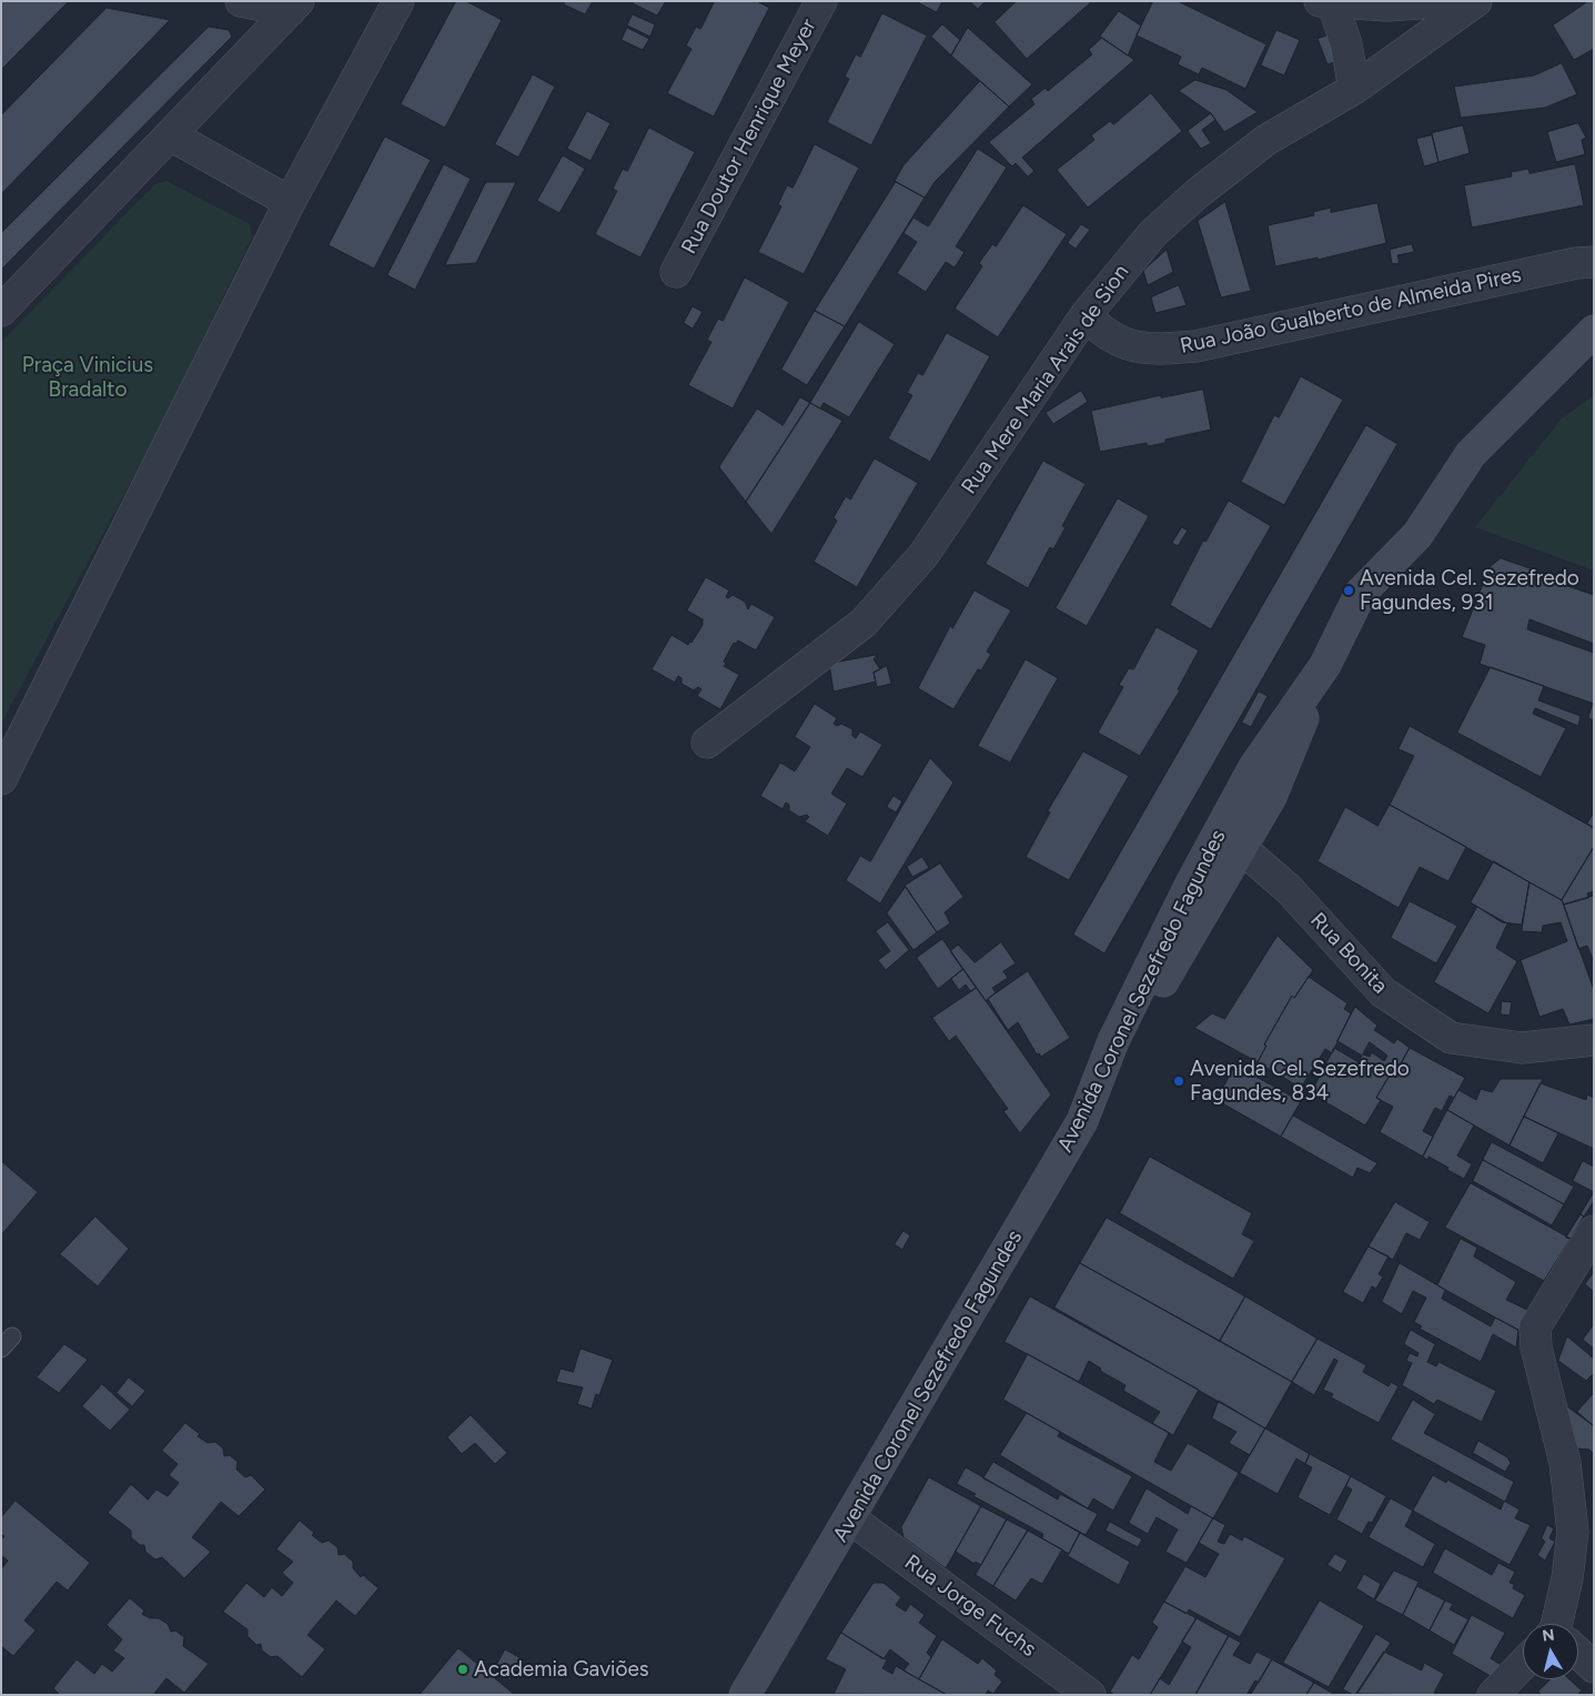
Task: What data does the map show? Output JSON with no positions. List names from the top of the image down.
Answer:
{
  "streets": {
    "main road": ["Avenida Coronel Sezefredo Fagundes"],
    "street": [
      "Rua Doutor Henrique Meyer",
      "Rua João Gualberto de Almeida Pires",
      "Rua Mere Maria Arais de Sion",
      "Rua Bonita",
      "Rua Jorge Fuchs"
    ]
  },
  "crossings": [
    ["Rua João Gualberto de Almeida Pires", "Rua Mere Maria Arais de Sion"],
    ["Rua Bonita", "Avenida Coronel Sezefredo Fagundes"],
    ["Avenida Coronel Sezefredo Fagundes", "Rua Jorge Fuchs"]
  ],
  "parks": ["Praça Vinicius Bradalto"],
  "places": ["Avenida Cel. Sezefredo Fagundes, 931", "Avenida Cel. Sezefredo Fagundes, 834", "Academia Gaviões"],
  "north": "top"
}
